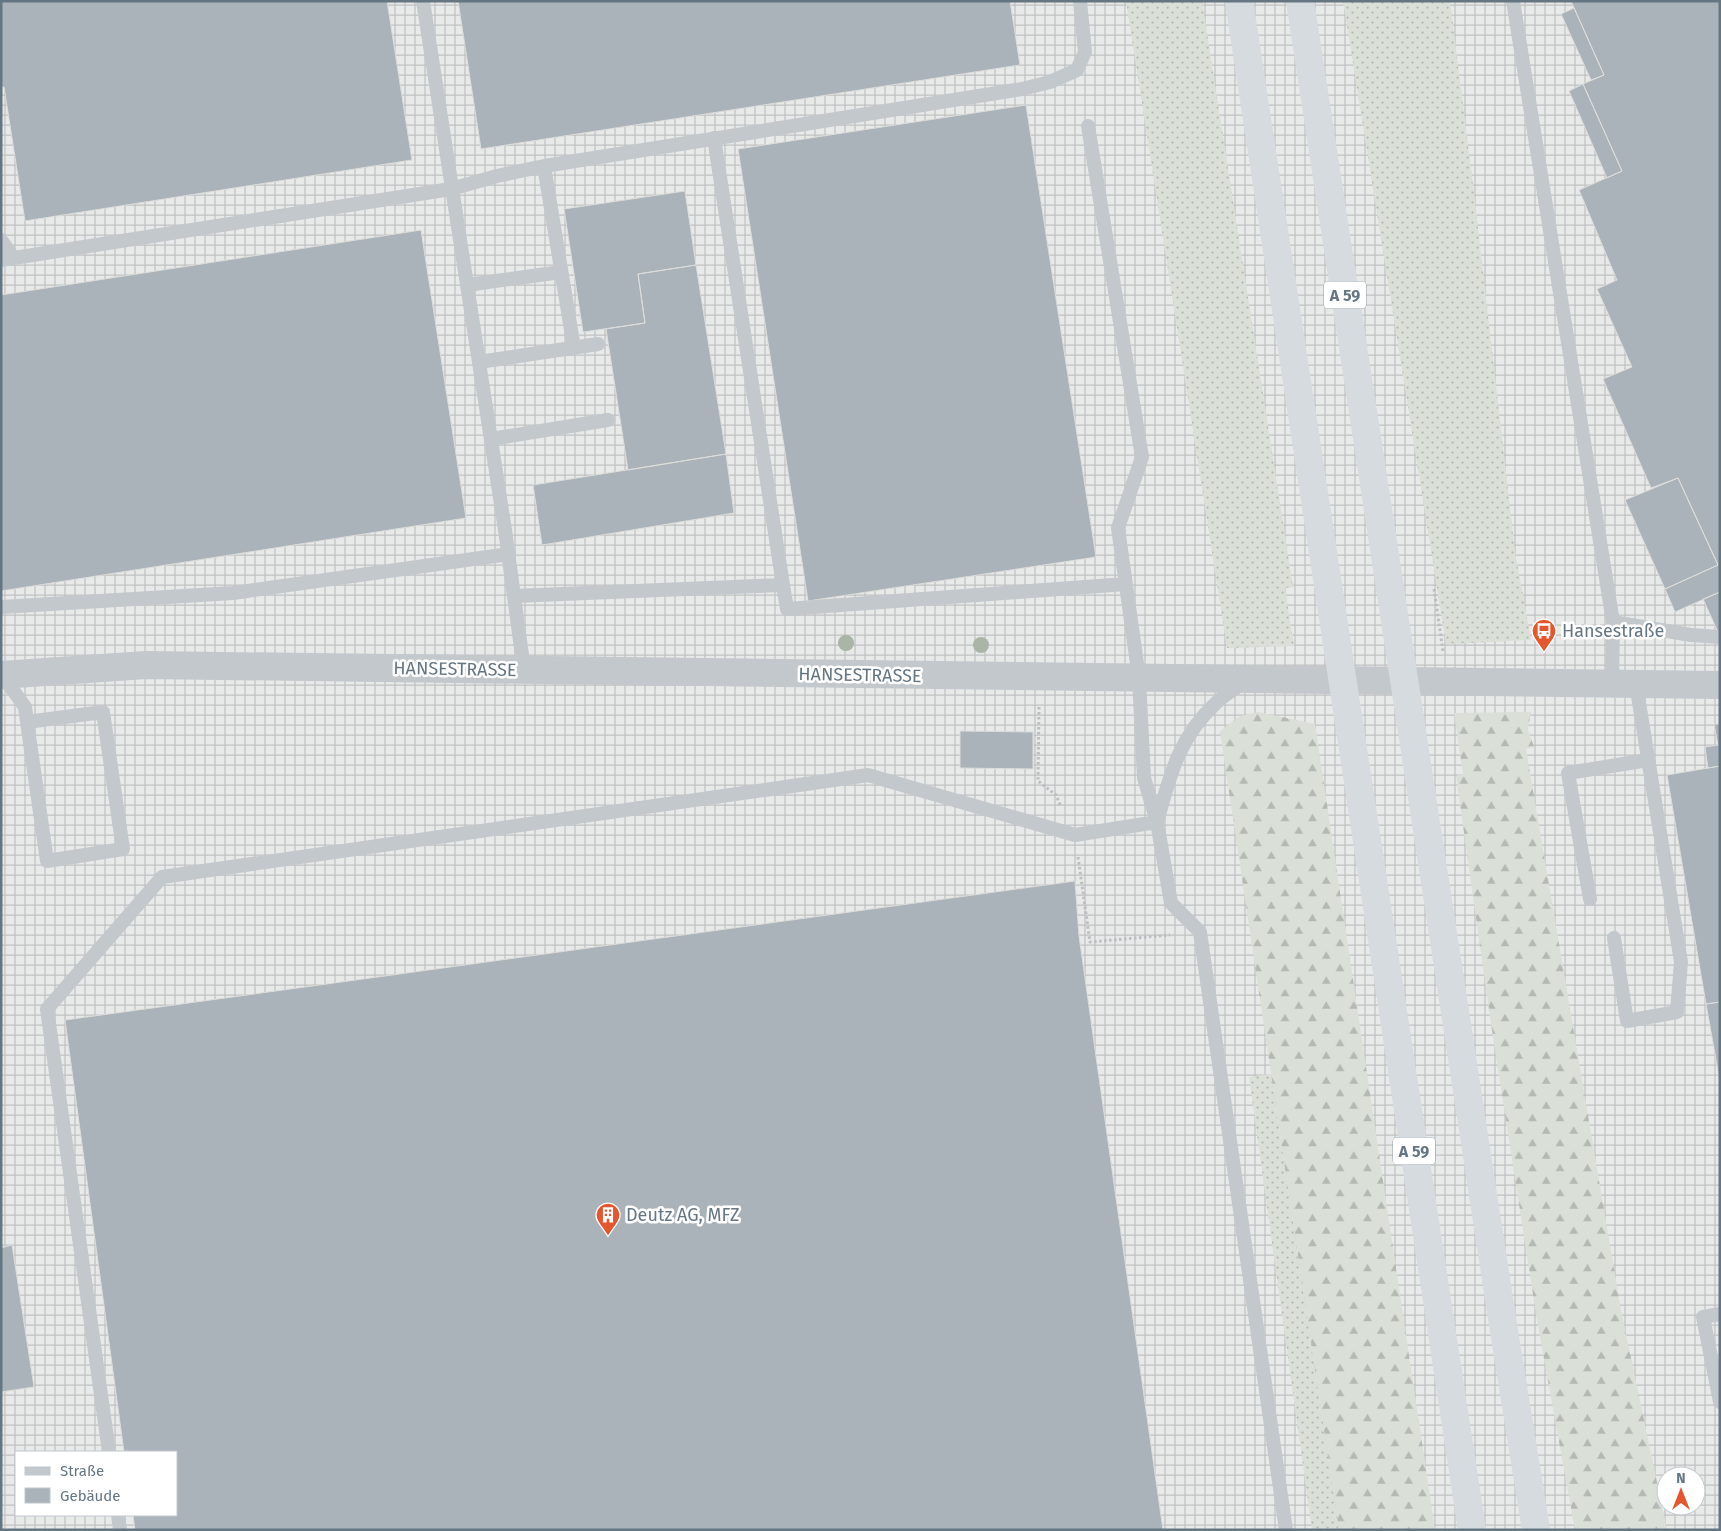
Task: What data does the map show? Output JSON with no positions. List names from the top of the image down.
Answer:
{
  "streets": {
    "highway": ["A 59"],
    "street": ["HANSESTRASSE"]
  },
  "places": {
    "bus stop": ["Hansestraße"],
    "building": ["Deutz AG, MFZ"]
  },
  "legend": ["Straße", "Gebäude"],
  "north": "top"
}
